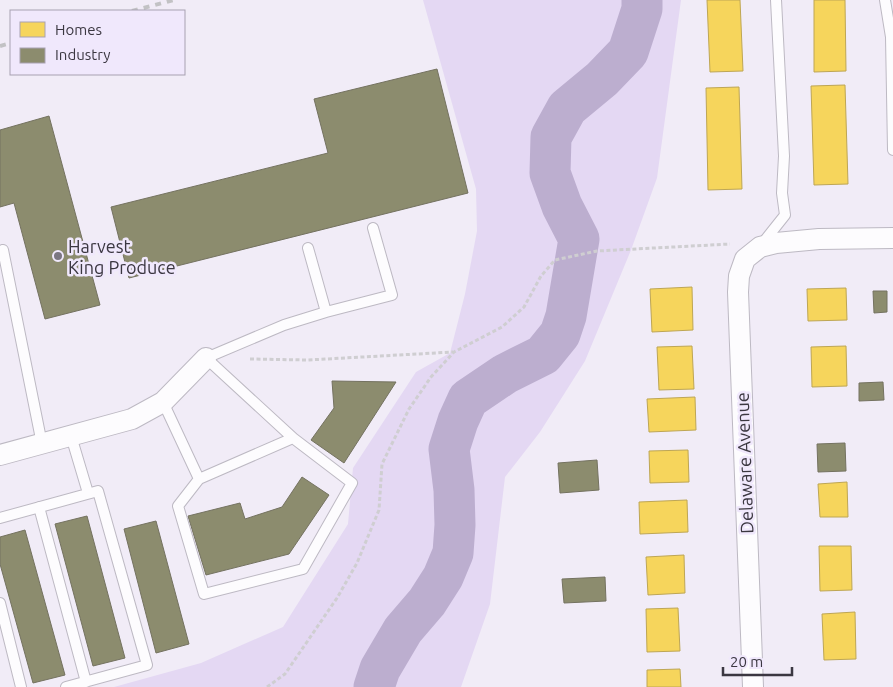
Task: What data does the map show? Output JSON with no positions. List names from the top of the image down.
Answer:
{
  "streets": {
    "street": ["Delaware Avenue"]
  },
  "places": ["Harvest King Produce"],
  "legend": ["Homes", "Industry"],
  "scale_bar": "20 m"
}
